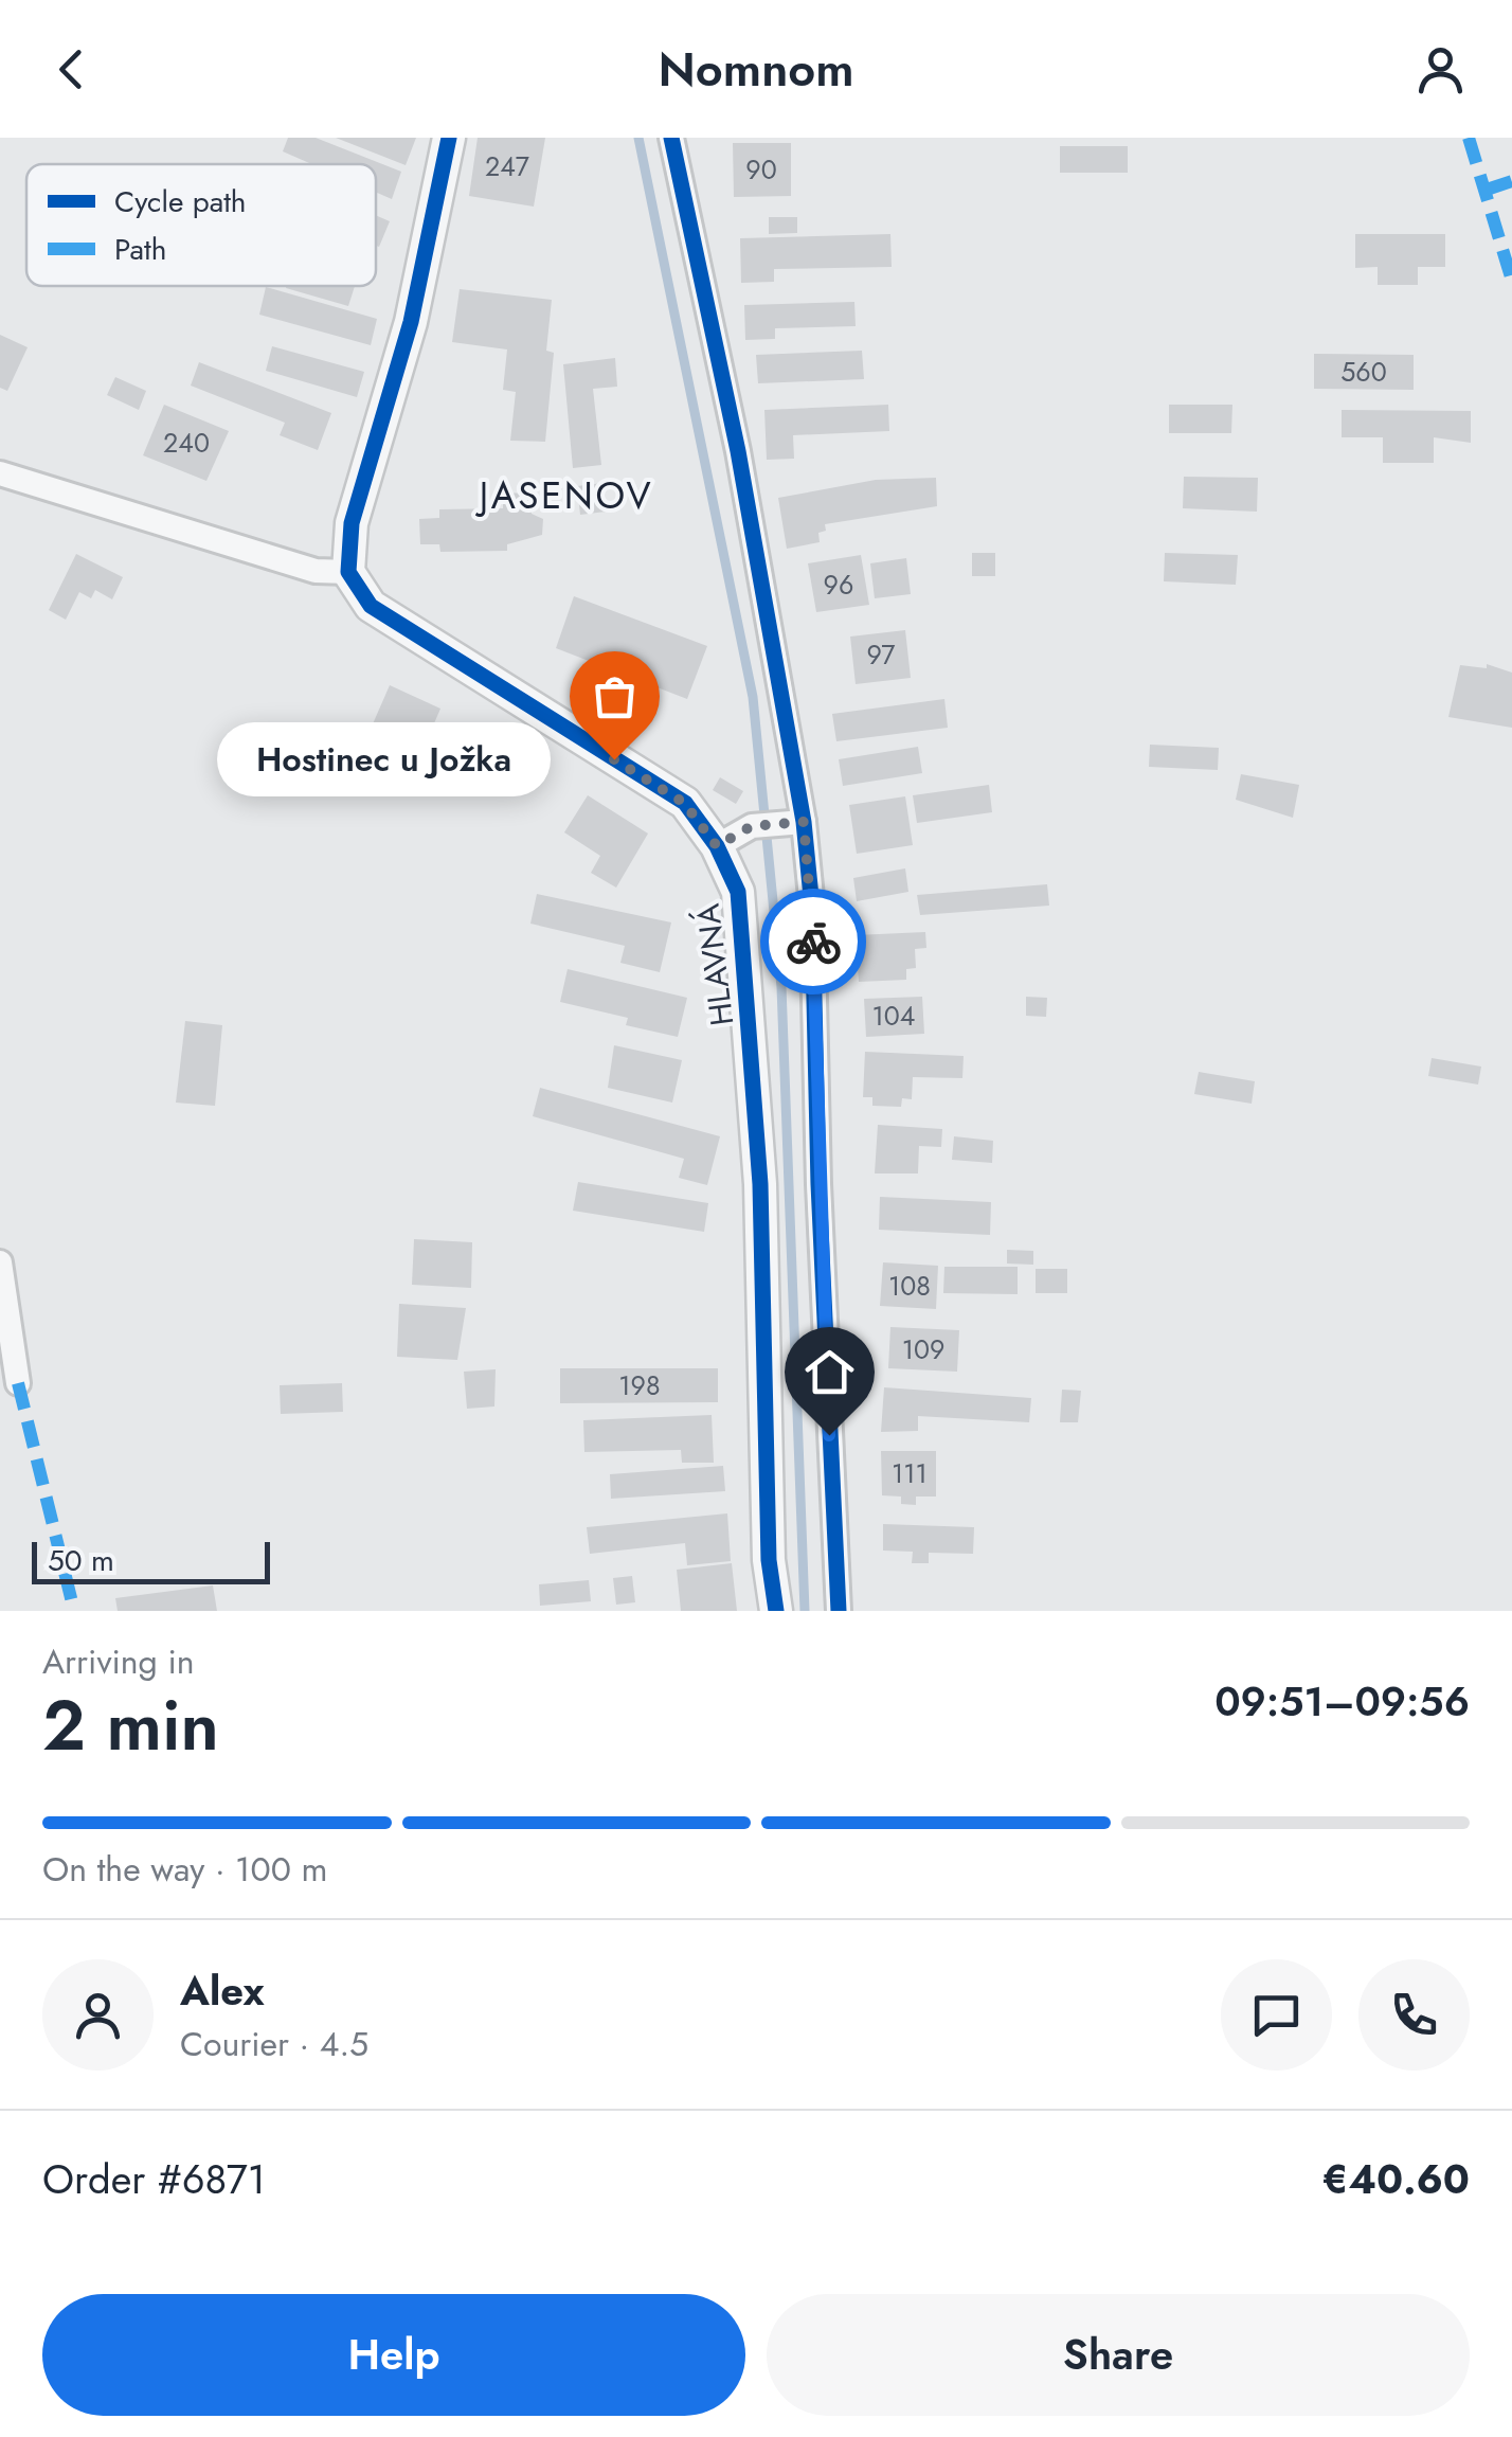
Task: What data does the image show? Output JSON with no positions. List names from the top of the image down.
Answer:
{
  "streets": {
    "street": ["HLAVNÁ"]
  },
  "districts": ["JASENOV"],
  "places": ["Hostinec u Jožka"],
  "house_numbers": [
    "247",
    "90",
    "560",
    "240",
    "96",
    "97",
    "104",
    "108",
    "109",
    "198",
    "111"
  ],
  "legend": ["Cycle path", "Path"],
  "scale_bar": "50 m",
  "page": {
    "header": "Nomnom",
    "bubble": "Hostinec u Jožka",
    "scale": "50 m",
    "heading": ["2 min", "Arriving in", "09:51–09:56"],
    "panel": [
      "Alex",
      "Courier · 4.5",
      "Order #6871",
      "€40.60"
    ],
    "bar": "On the way · 100 m",
    "buttons": ["Help", "Share"]
  }
}
